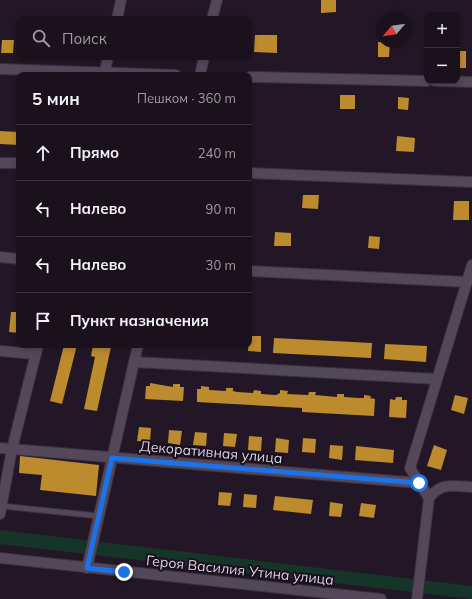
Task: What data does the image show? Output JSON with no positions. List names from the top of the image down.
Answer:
{
  "streets": {
    "street": ["Декоративная улица", "Героя Василия Утина улица"]
  },
  "north": "bottom left",
  "page": {
    "map_buttons": ["+", "−"],
    "search": "Поиск",
    "heading": ["5 мин", "Пешком · 360 m"],
    "list": [
      ["Прямо", "240 m"],
      ["Налево", "90 m"],
      ["Налево", "30 m"],
      "Пункт назначения"
    ]
  }
}
